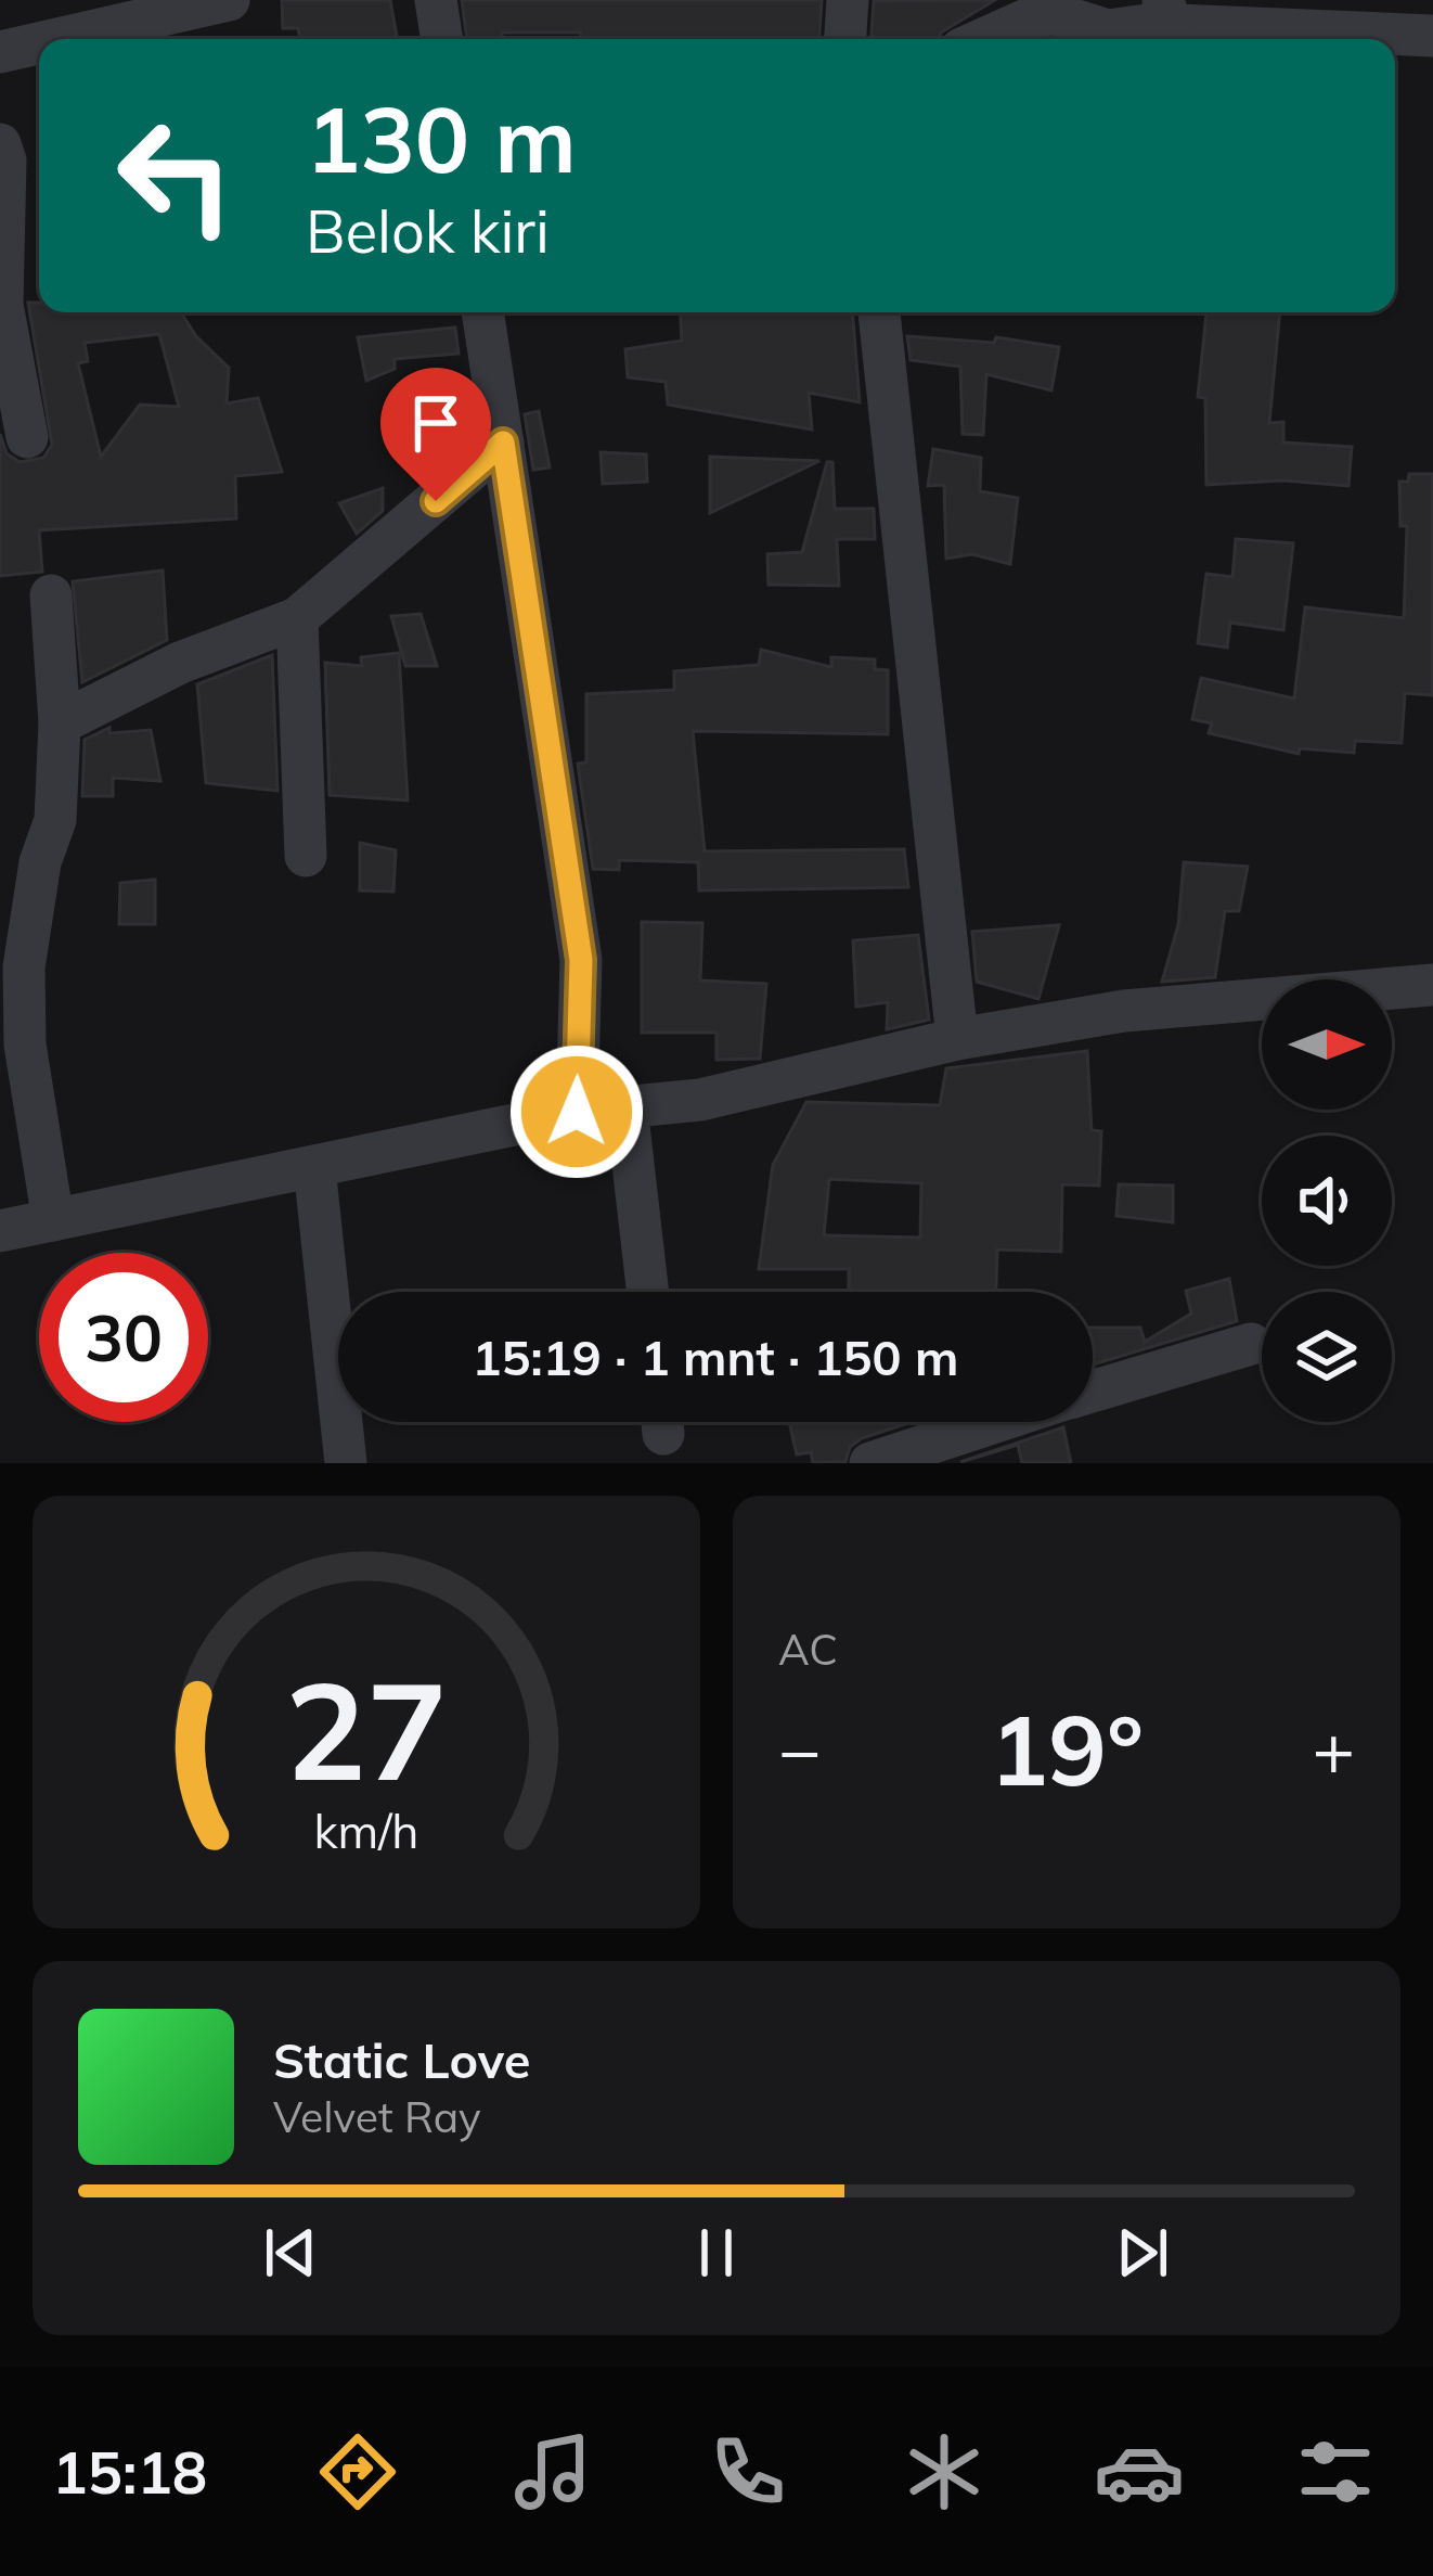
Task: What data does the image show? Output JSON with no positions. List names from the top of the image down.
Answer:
{
  "north": "right",
  "page": {
    "turn": ["130 m", "Belok kiri"],
    "limit": "30",
    "trip": "15:19 · 1 mnt · 150 m",
    "tile": "AC",
    "heat": ["−", "19°", "+"],
    "song": ["Static Love", "Velvet Ray"],
    "tabs": "15:18",
    "gauge": ["27", "km/h"]
  }
}
